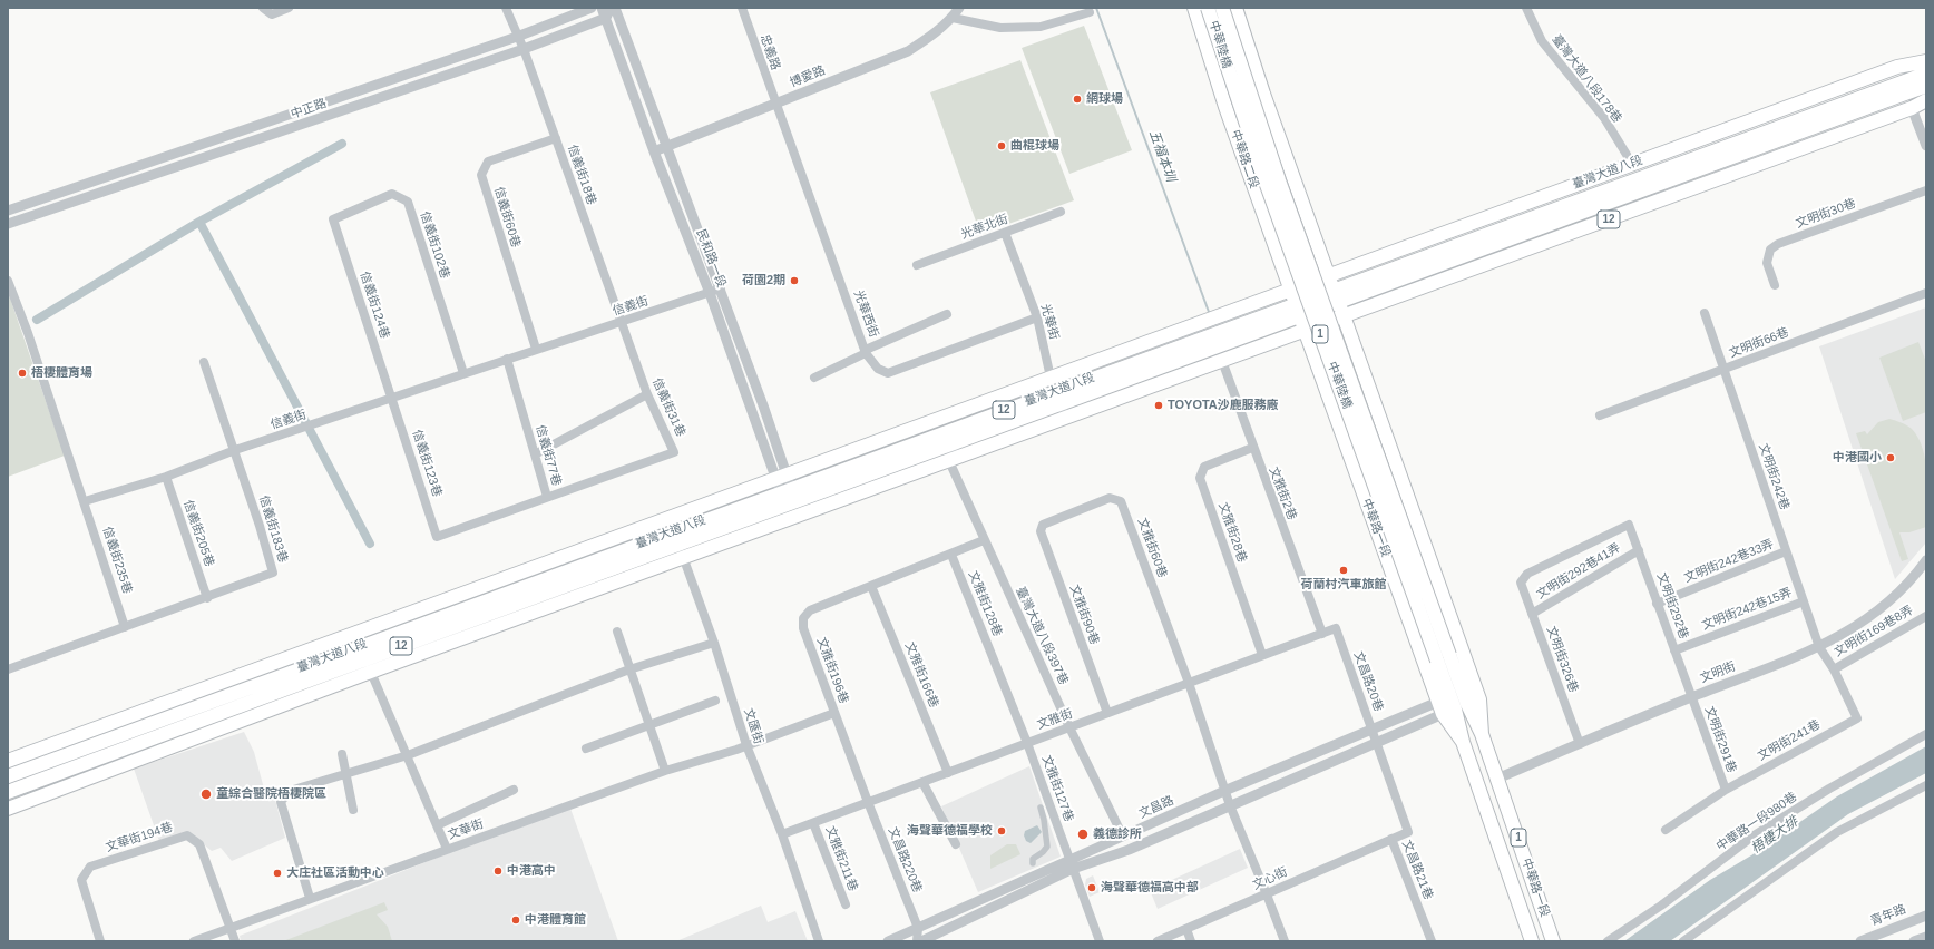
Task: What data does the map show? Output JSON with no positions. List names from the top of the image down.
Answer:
{
  "streets": {
    "main road": [
      "中華陸橋",
      "中華路二段",
      "臺灣大道八段",
      "12",
      "1",
      "中華路一段"
    ],
    "street": [
      "忠義路",
      "博愛路",
      "臺灣大道八段178巷",
      "中正路",
      "信義街18巷",
      "文明街30巷",
      "信義街60巷",
      "光華北街",
      "信義街102巷",
      "民和路一段",
      "信義街124巷",
      "信義街",
      "光華西街",
      "光華街",
      "文明街66巷",
      "信義街31巷",
      "信義街77巷",
      "信義街123巷",
      "文明街242巷",
      "文雅街2巷",
      "信義街183巷",
      "文雅街28巷",
      "信義街205巷",
      "文雅街60巷",
      "信義街235巷",
      "文明街242巷33弄",
      "文明街292巷41弄",
      "文雅街128巷",
      "文明街292巷",
      "文明街242巷15弄",
      "文雅街90巷",
      "文明街169巷8弄",
      "臺灣大道八段397巷",
      "文明街326巷",
      "文雅街196巷",
      "文明街",
      "文雅街166巷",
      "文昌路20巷",
      "文雅街",
      "文匯街",
      "文明街291巷",
      "文明街241巷",
      "文雅街127巷",
      "文昌路",
      "中華路一段980巷",
      "文華街",
      "文華街194巷",
      "文雅街211巷",
      "文昌路220巷",
      "文昌路21巷",
      "文心街",
      "青年路"
    ]
  },
  "crossings": [
    ["中華陸橋", "中華路一段"],
    ["忠義路", "博愛路"],
    ["忠義路", "光華西街"],
    ["博愛路", "民和路一段"],
    ["博愛路", "光華西街"],
    ["臺灣大道八段178巷", "臺灣大道八段"],
    ["中正路", "信義街18巷"],
    ["中正路", "民和路一段"],
    ["中華路二段", "臺灣大道八段"],
    ["中華路二段", "中華路一段"],
    ["臺灣大道八段", "民和路一段"],
    ["臺灣大道八段", "光華街"],
    ["臺灣大道八段", "1"],
    ["臺灣大道八段", "文雅街2巷"],
    ["臺灣大道八段", "中華路一段"],
    ["臺灣大道八段", "臺灣大道八段397巷"],
    ["臺灣大道八段", "文匯街"],
    ["信義街18巷", "信義街60巷"],
    ["信義街18巷", "信義街"],
    ["信義街18巷", "信義街31巷"],
    ["信義街60巷", "信義街"],
    ["光華北街", "光華街"],
    ["信義街102巷", "信義街124巷"],
    ["信義街102巷", "信義街"],
    ["民和路一段", "信義街"],
    ["信義街124巷", "信義街"],
    ["信義街124巷", "信義街123巷"],
    ["信義街", "信義街31巷"],
    ["信義街", "信義街77巷"],
    ["信義街", "信義街123巷"],
    ["信義街", "信義街183巷"],
    ["信義街", "信義街205巷"],
    ["信義街", "信義街235巷"],
    ["光華西街", "光華街"],
    ["1", "中華路一段"],
    ["文明街66巷", "文明街242巷"],
    ["信義街31巷", "信義街77巷"],
    ["信義街77巷", "信義街123巷"],
    ["文明街242巷", "文明街242巷33弄"],
    ["文明街242巷", "文明街242巷15弄"],
    ["文明街242巷", "文明街"],
    ["文明街242巷", "文明街241巷"],
    ["文雅街2巷", "文雅街28巷"],
    ["文雅街2巷", "文雅街"],
    ["中華路一段", "文明街"],
    ["中華路一段", "文昌路"],
    ["信義街183巷", "信義街205巷"],
    ["文雅街28巷", "文雅街"],
    ["文雅街60巷", "文雅街90巷"],
    ["文雅街60巷", "文雅街"],
    ["文明街242巷33弄", "文明街292巷"],
    ["文明街292巷41弄", "文明街292巷"],
    ["文明街292巷41弄", "文明街326巷"],
    ["文雅街128巷", "文雅街"],
    ["文雅街128巷", "文雅街127巷"],
    ["文明街292巷", "文明街242巷15弄"],
    ["文明街292巷", "文明街326巷"],
    ["文明街292巷", "文明街"],
    ["文明街292巷", "文明街291巷"],
    ["文雅街90巷", "文雅街"],
    ["文明街169巷8弄", "文明街241巷"],
    ["臺灣大道八段397巷", "文雅街"],
    ["臺灣大道八段397巷", "文昌路"],
    ["文明街326巷", "文明街"],
    ["文雅街196巷", "文雅街166巷"],
    ["文雅街196巷", "文雅街"],
    ["文雅街196巷", "文華街"],
    ["文雅街196巷", "文昌路220巷"],
    ["文明街", "文明街291巷"],
    ["文明街", "文明街241巷"],
    ["文雅街166巷", "文雅街"],
    ["文昌路20巷", "文雅街"],
    ["文昌路20巷", "文昌路"],
    ["文昌路20巷", "文昌路21巷"],
    ["文雅街", "文匯街"],
    ["文雅街", "文雅街127巷"],
    ["文雅街", "文雅街211巷"],
    ["文雅街", "文昌路220巷"],
    ["文匯街", "文華街"],
    ["文明街291巷", "文明街241巷"],
    ["文雅街127巷", "文昌路"],
    ["文昌路", "文昌路220巷"],
    ["文昌路", "文昌路21巷"],
    ["文華街", "文華街194巷"],
    ["文昌路21巷", "文心街"]
  ],
  "water": ["五福本圳", "梧棲大排"],
  "places": [
    "網球場",
    "曲棍球場",
    "荷園2期",
    "梧棲體育場",
    "TOYOTA沙鹿服務廠",
    "中港國小",
    "荷蘭村汽車旅館",
    "童綜合醫院梧棲院區",
    "海聲華德福學校",
    "義德診所",
    "中港高中",
    "大庄社區活動中心",
    "海聲華德福高中部",
    "中港體育館"
  ]
}
